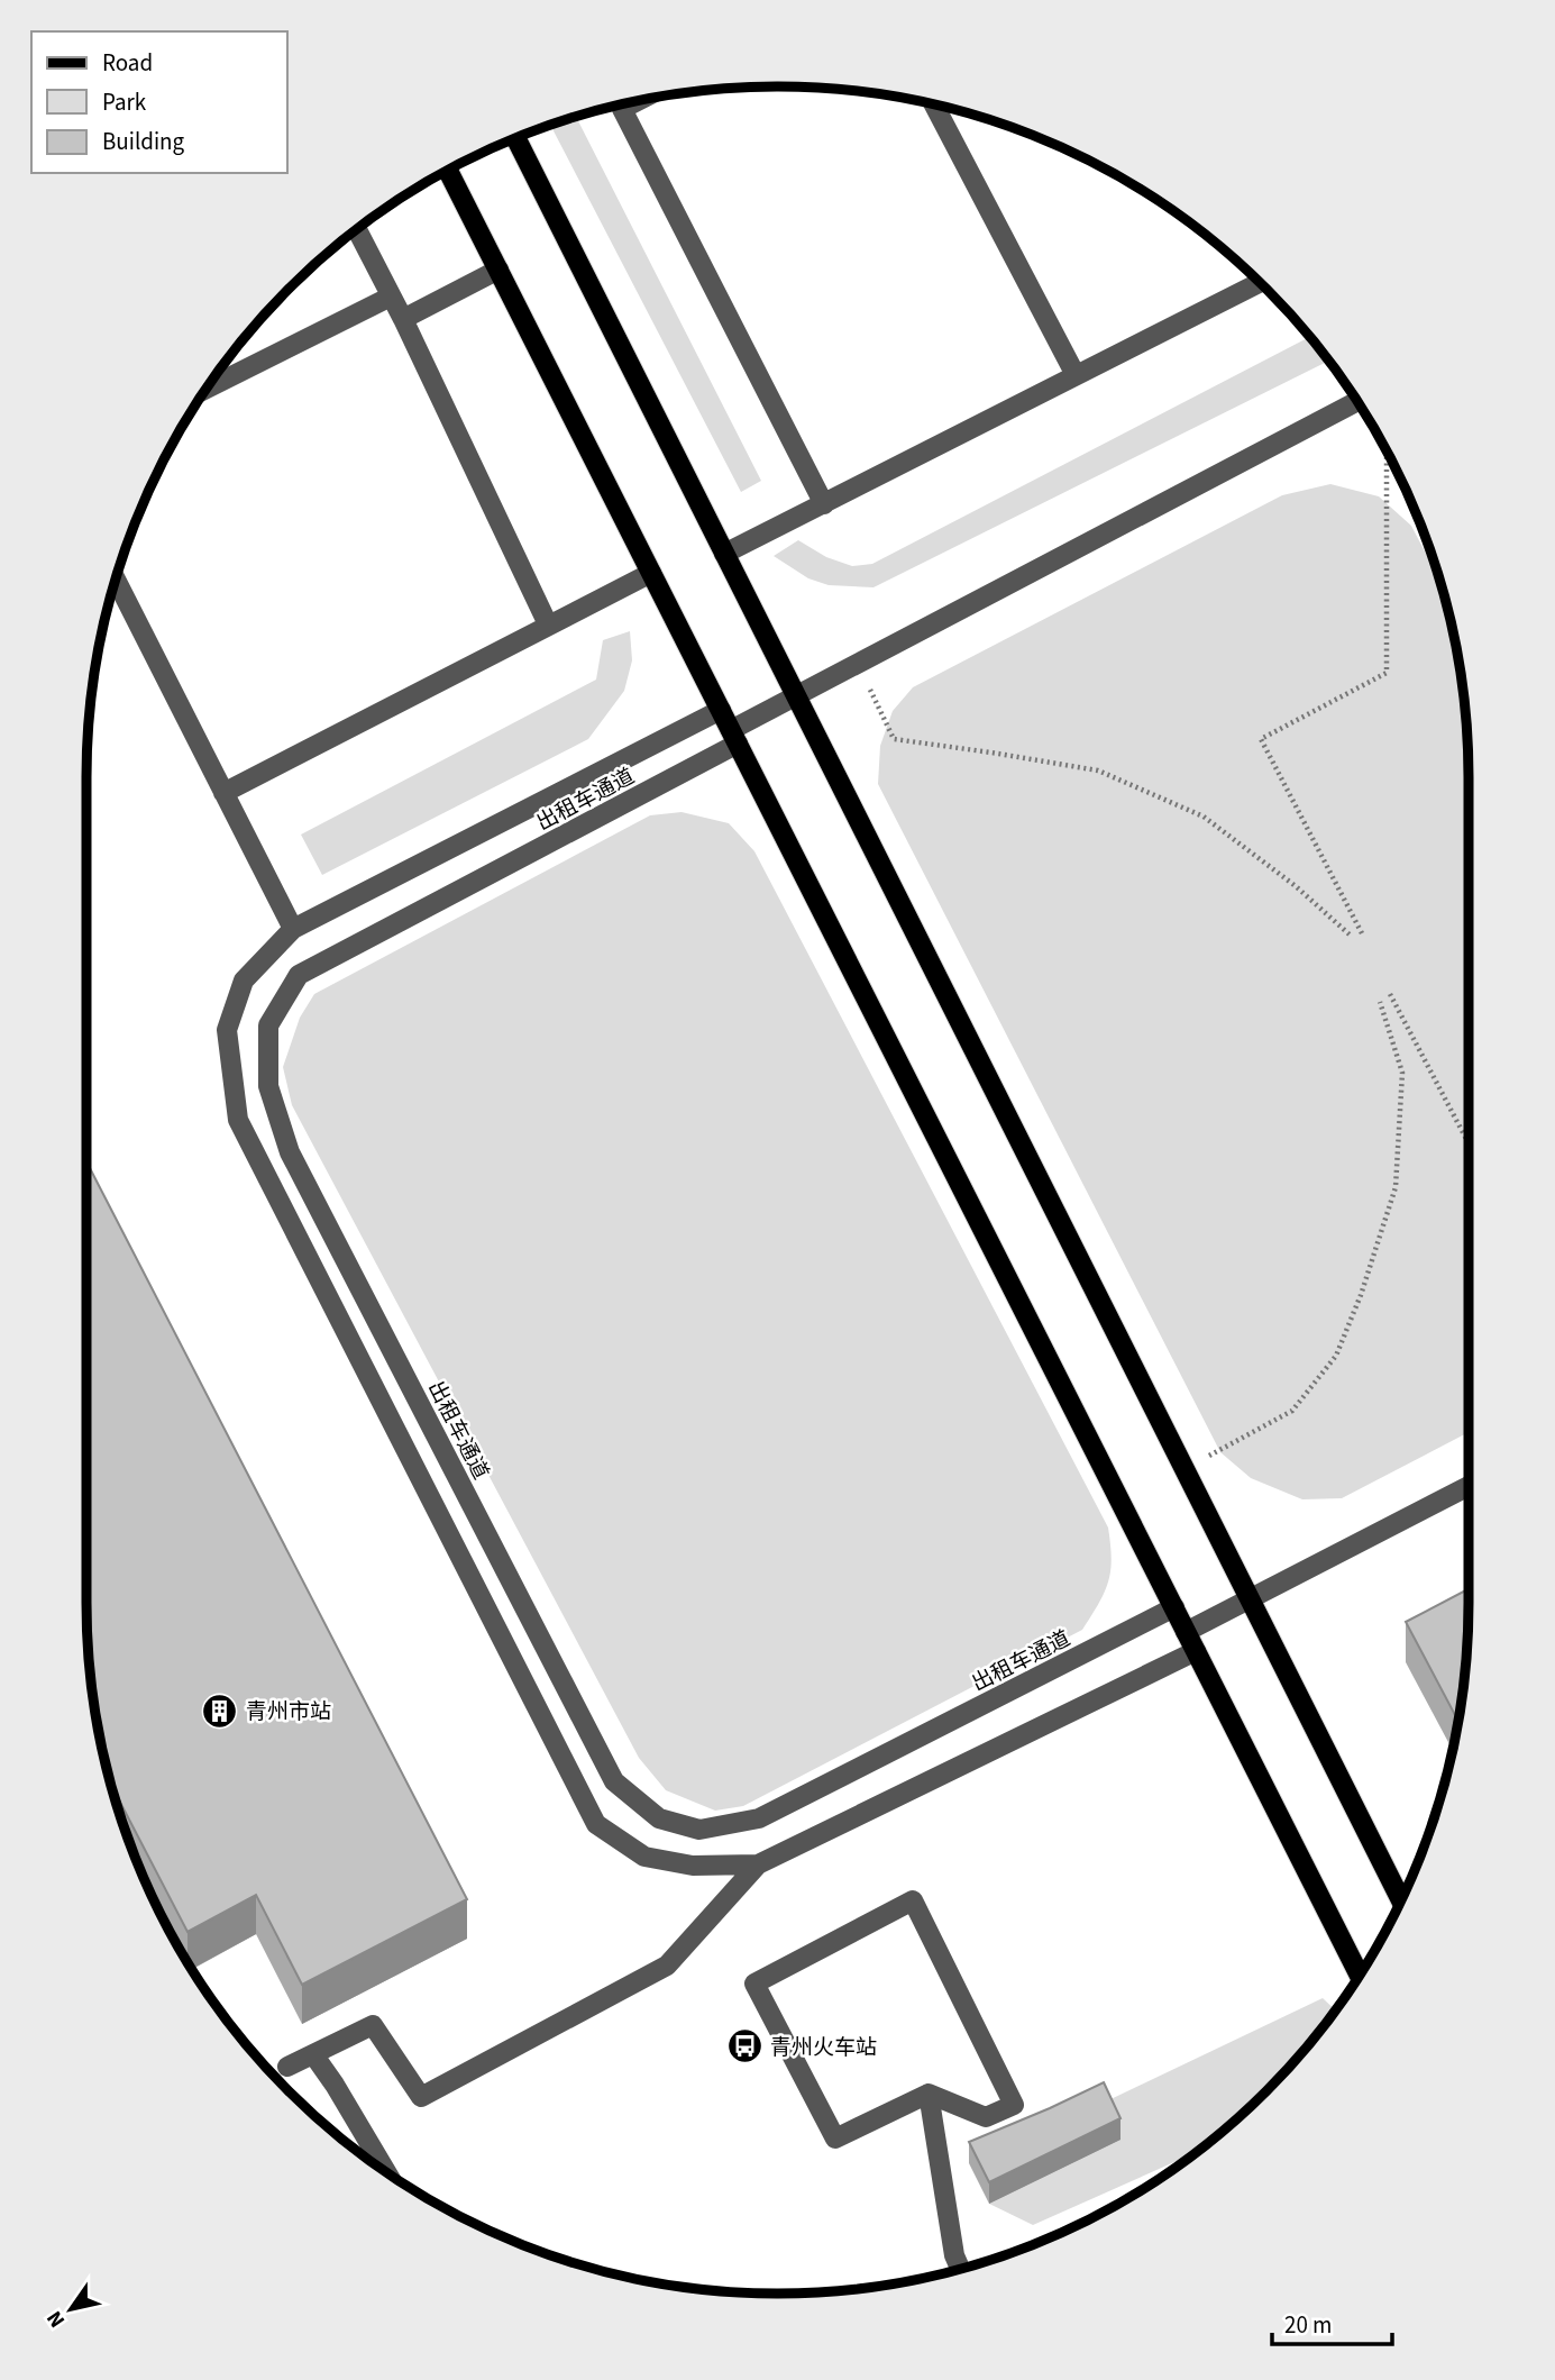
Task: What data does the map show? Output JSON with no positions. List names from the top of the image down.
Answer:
{
  "streets": {
    "street": ["出租车通道"]
  },
  "places": {
    "building": ["青州市站"],
    "bus stop": ["青州火车站"]
  },
  "legend": ["Road", "Park", "Building"],
  "scale_bar": "20 m",
  "north": "bottom left"
}
